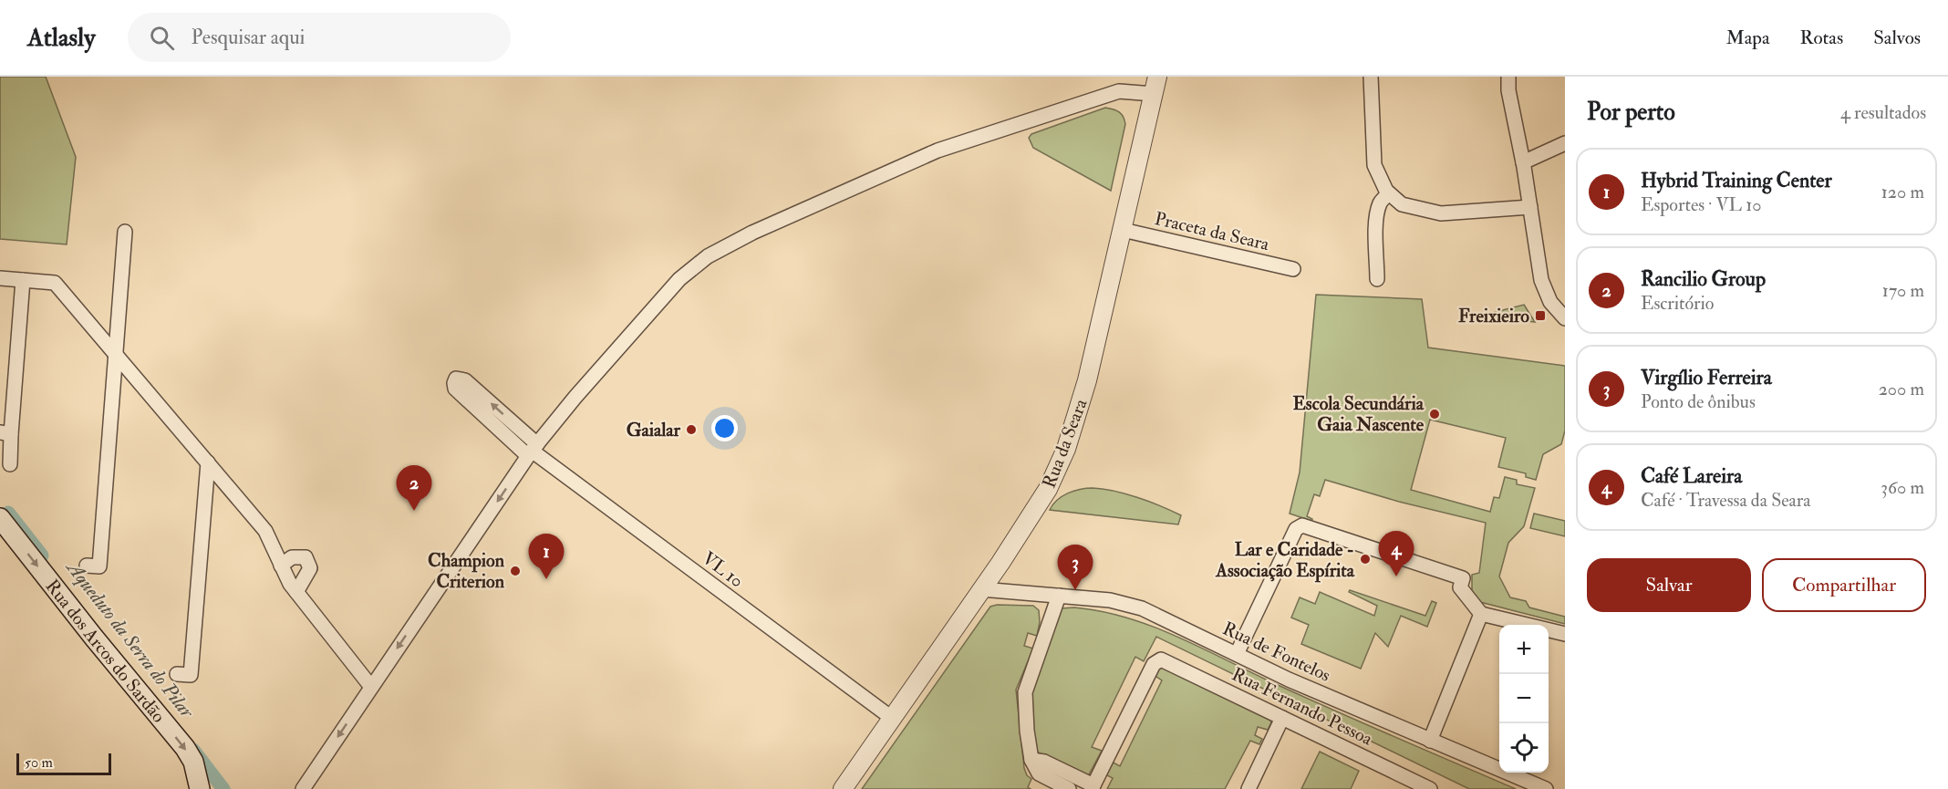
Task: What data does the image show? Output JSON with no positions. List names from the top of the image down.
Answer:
{
  "streets": {
    "main road": ["Rua dos Arcos do Sardão"],
    "street": [
      "Praceta da Seara",
      "Rua da Seara",
      "VL 10",
      "Rua de Fontelos",
      "Rua Fernando Pessoa"
    ]
  },
  "crossings": [
    ["Praceta da Seara", "Rua da Seara"],
    ["Rua da Seara", "VL 10"],
    ["Rua da Seara", "Rua de Fontelos"]
  ],
  "one_way": ["Rua dos Arcos do Sardão"],
  "water": ["Aqueduto da Serra do Pilar"],
  "places": {
    "transit": ["Freixieiro"],
    "other": [
      "Escola Secundária Gaia Nascente",
      "Gaialar",
      "Lar e Caridade - Associação Espírita",
      "Champion Criterion"
    ]
  },
  "scale_bar": "50 m",
  "page": {
    "header": "Atlasly",
    "search": "Pesquisar aqui",
    "nav": ["Mapa", "Rotas", "Salvos"],
    "heading": ["Por perto", "4 resultados"],
    "list": [
      {
        "mark": "1",
        "name": "Hybrid Training Center",
        "note": "Esportes · VL 10",
        "value": "120 m"
      },
      {
        "mark": "2",
        "name": "Rancilio Group",
        "note": "Escritório",
        "value": "170 m"
      },
      {
        "mark": "3",
        "name": "Virgílio Ferreira",
        "note": "Ponto de ônibus",
        "value": "200 m"
      },
      {
        "mark": "4",
        "name": "Café Lareira",
        "note": "Café · Travessa da Seara",
        "value": "360 m"
      }
    ],
    "pins": [
      "2",
      "4",
      "1",
      "3"
    ],
    "buttons": ["Salvar", "Compartilhar"],
    "map_buttons": ["+", "−"],
    "scale": "50 m"
  }
}
